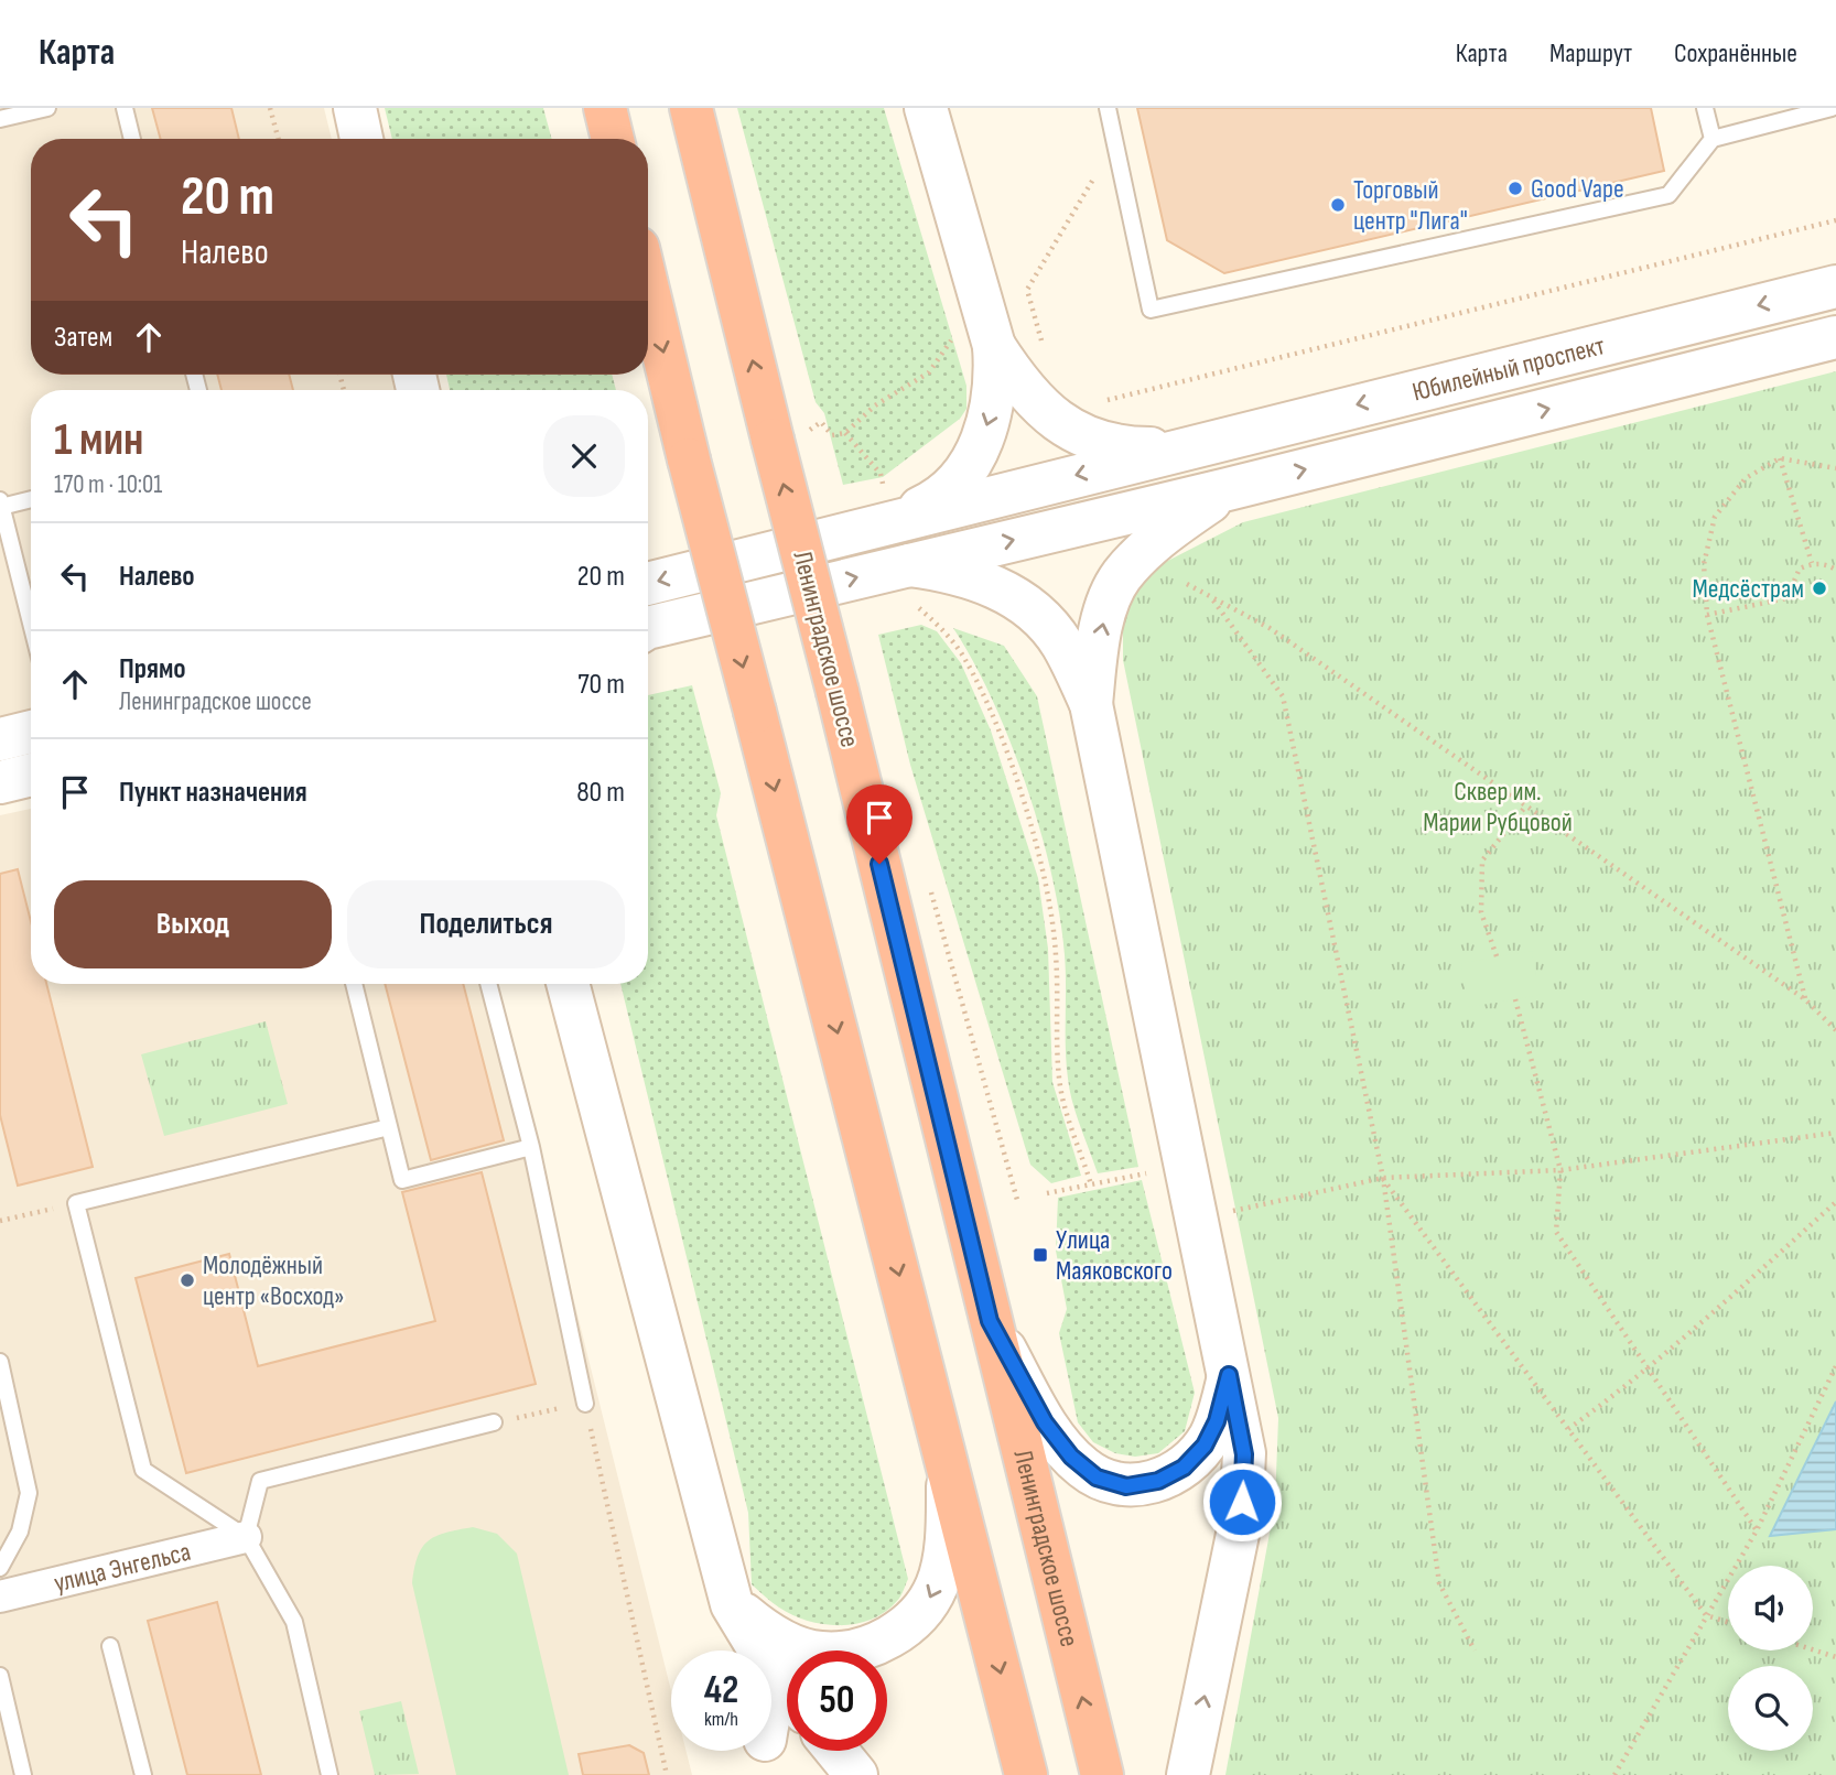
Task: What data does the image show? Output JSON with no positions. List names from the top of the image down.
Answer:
{
  "streets": {
    "highway": ["Ленинградское шоссе"],
    "main road": ["Юбилейный проспект"],
    "street": ["улица Энгельса"]
  },
  "parks": ["Сквер им. Марии Рубцовой"],
  "places": {
    "other": [
      "Good Vape",
      "Торговый центр \"Лига\"",
      "Медсёстрам",
      "Молодёжный центр «Восход»"
    ],
    "transit": ["Улица Маяковского"]
  },
  "page": {
    "header": "Карта",
    "nav": ["Карта", "Маршрут", "Сохранённые"],
    "turn": ["20 m", "Налево"],
    "then": "Затем",
    "heading": ["1 мин", "170 m · 10:01"],
    "list": [
      {
        "name": "Налево",
        "value": "20 m"
      },
      {
        "name": "Прямо",
        "note": "Ленинградское шоссе",
        "value": "70 m"
      },
      {
        "name": "Пункт назначения",
        "value": "80 m"
      }
    ],
    "buttons": ["Выход", "Поделиться"],
    "speed": "42 km/h",
    "limit": "50"
  }
}
